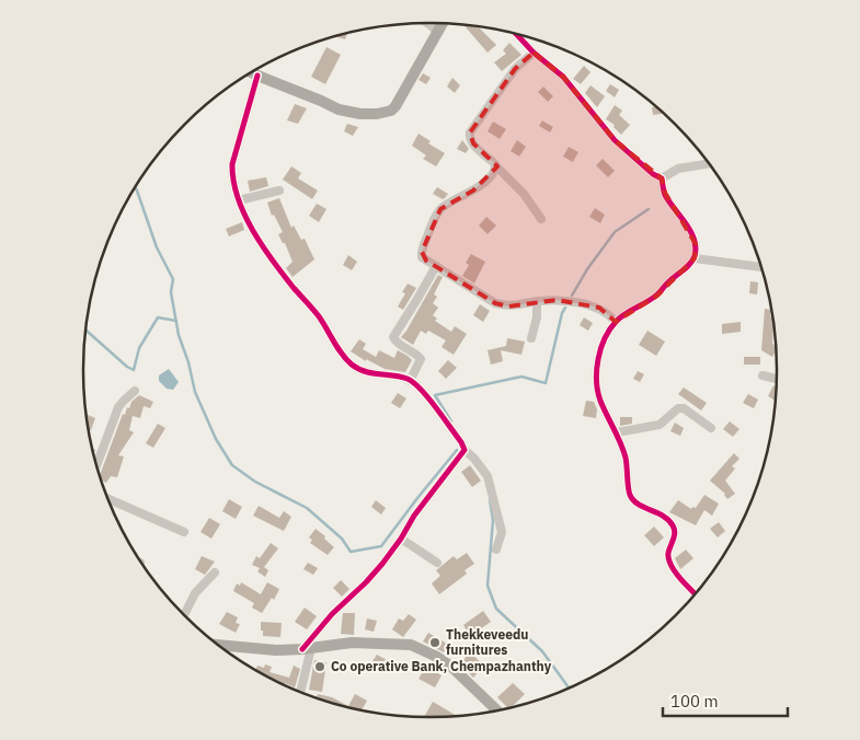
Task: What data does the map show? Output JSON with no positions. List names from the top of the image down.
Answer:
{
  "places": ["Thekkeveedu furnitures", "Co operative Bank, Chempazhanthy"],
  "scale_bar": "100 m"
}
